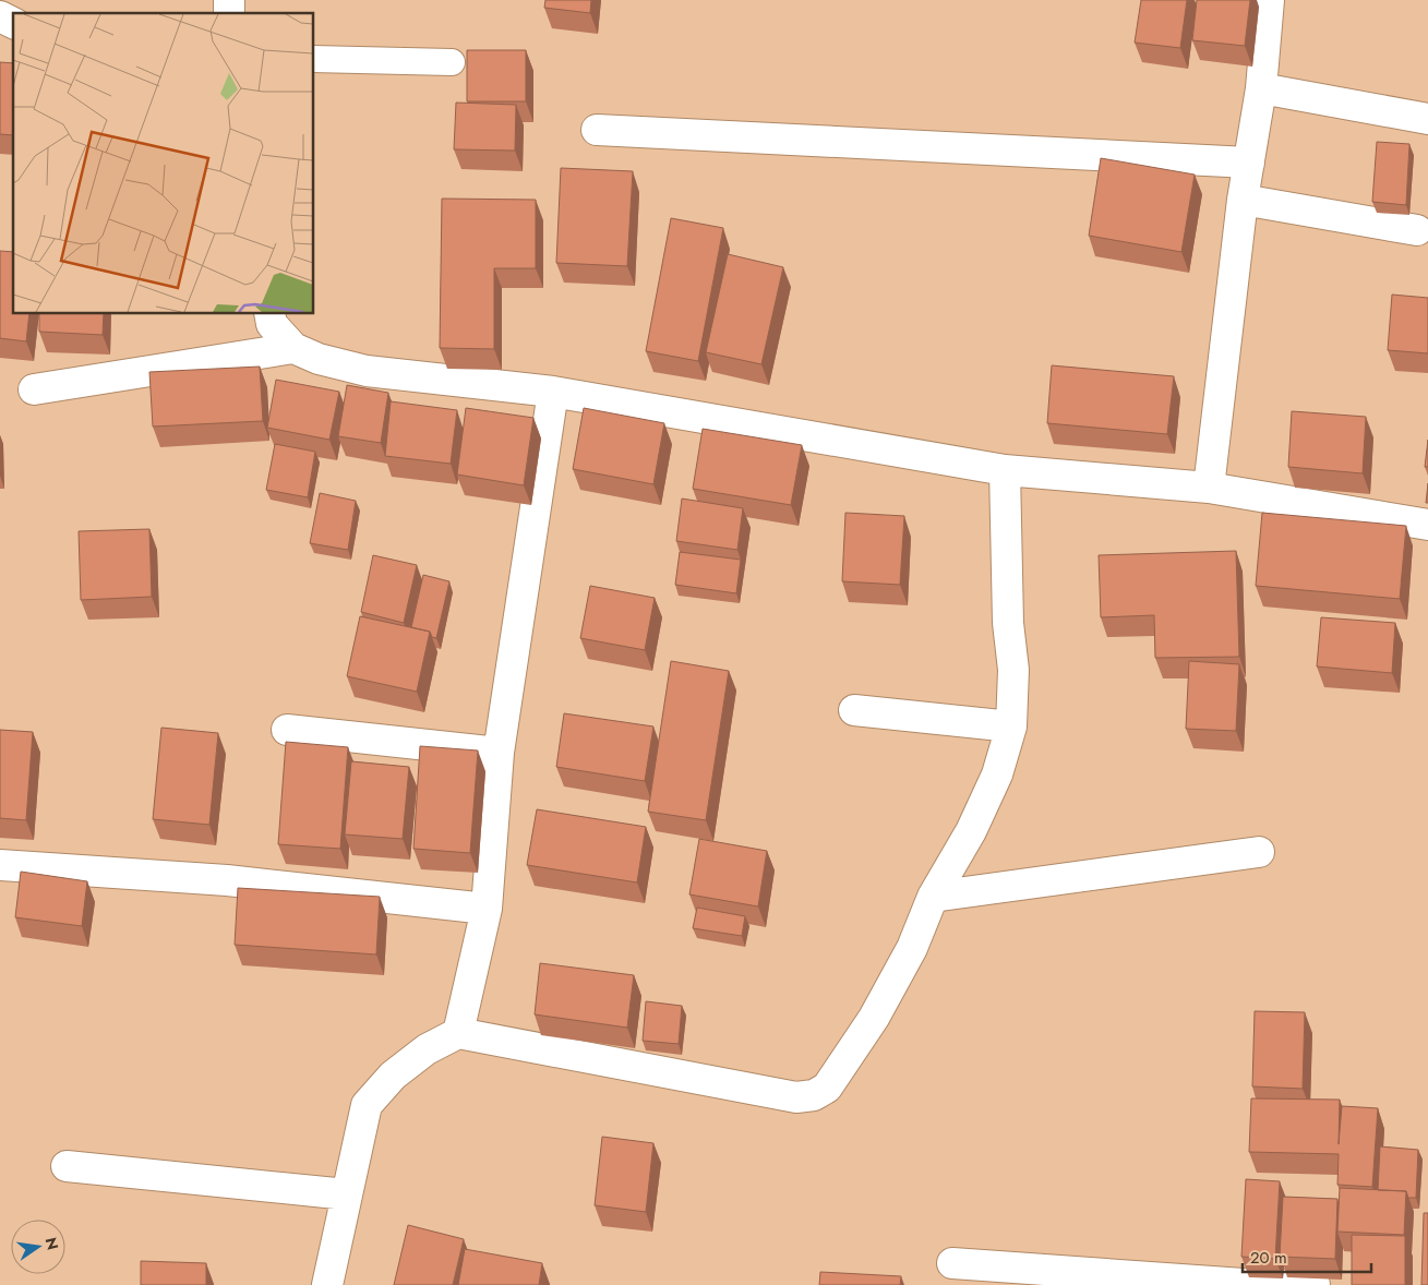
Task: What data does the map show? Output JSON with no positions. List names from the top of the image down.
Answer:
{
  "scale_bar": "20 m",
  "north": "right"
}
